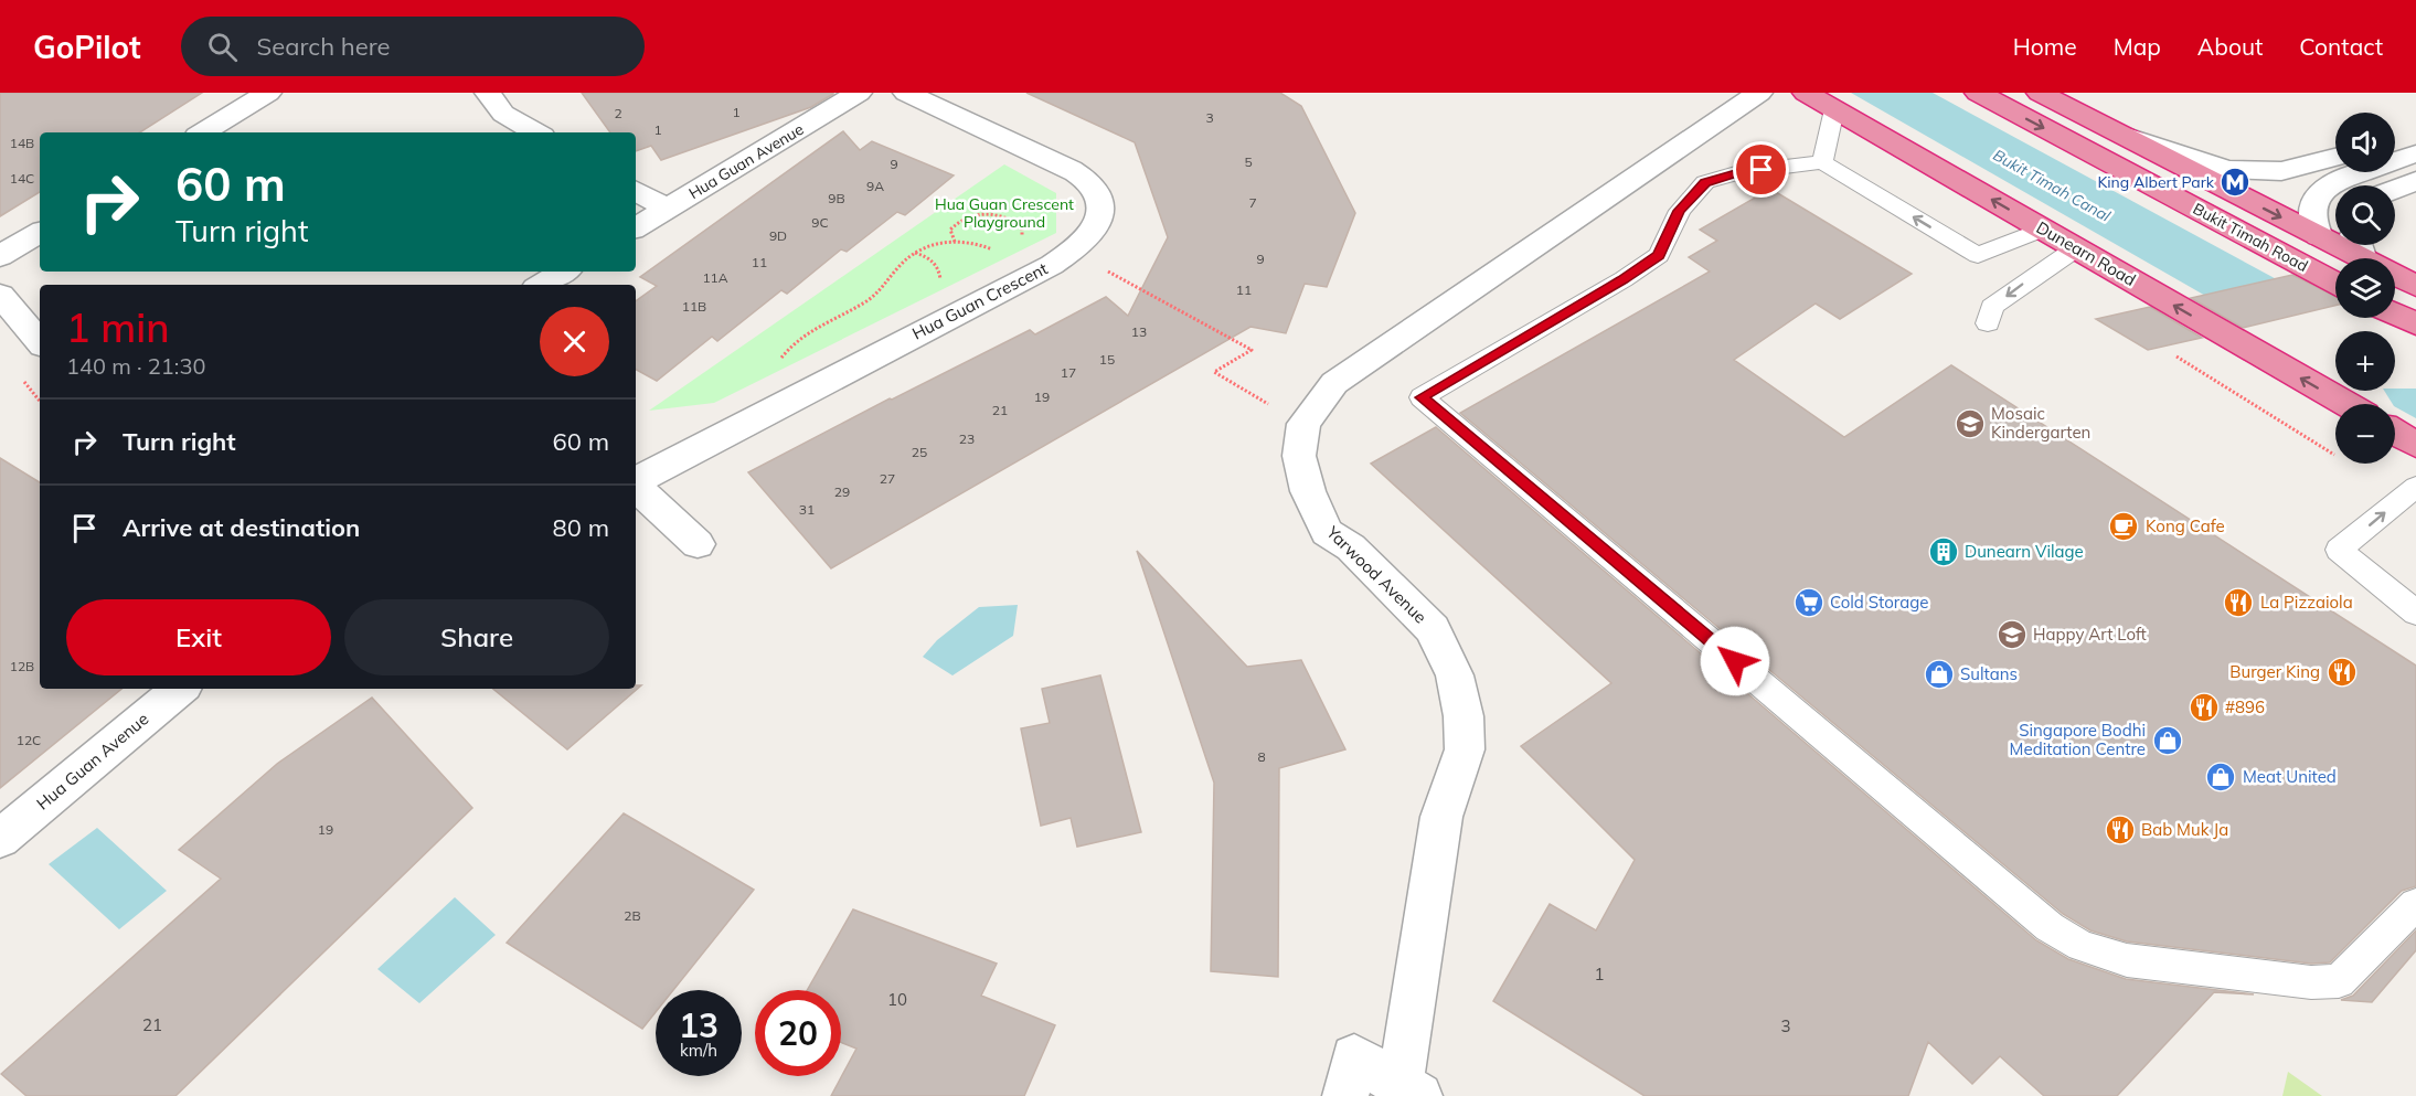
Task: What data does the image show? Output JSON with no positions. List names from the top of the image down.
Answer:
{
  "streets": {
    "highway": ["Bukit Timah Road", "Dunearn Road"],
    "street": ["Hua Guan Avenue", "Hua Guan Crescent", "Yarwood Avenue"]
  },
  "water": ["Bukit Timah Canal"],
  "parks": ["Hua Guan Crescent Playground"],
  "places": {
    "metro station": ["King Albert Park"],
    "school or university": ["Mosaic Kindergarten", "Happy Art Loft"],
    "cafe": ["Kong Cafe"],
    "building": ["Dunearn Vilage"],
    "supermarket": ["Cold Storage"],
    "restaurant": [
      "La Pizzaiola",
      "Burger King",
      "#896",
      "Bab Muk Ja"
    ],
    "shop": ["Sultans", "Singapore Bodhi Meditation Centre", "Meat United"]
  },
  "house_numbers": [
    "1",
    "2",
    "3",
    "1",
    "14B",
    "5",
    "9",
    "14C",
    "9A",
    "9B",
    "7",
    "9C",
    "9D",
    "9",
    "11",
    "11A",
    "11",
    "11B",
    "13",
    "15",
    "17",
    "19",
    "21",
    "23",
    "25",
    "27",
    "29",
    "31",
    "12B",
    "12C",
    "8",
    "19",
    "2B",
    "1",
    "10",
    "21",
    "3"
  ],
  "page": {
    "header": "GoPilot",
    "search": "Search here",
    "nav": [
      "Home",
      "Map",
      "About",
      "Contact"
    ],
    "map_buttons": ["+", "−"],
    "turn": ["60 m", "Turn right"],
    "heading": ["1 min", "140 m · 21:30"],
    "list": [
      {
        "name": "Turn right",
        "value": "60 m"
      },
      {
        "name": "Arrive at destination",
        "value": "80 m"
      }
    ],
    "buttons": ["Exit", "Share"],
    "speed": "13 km/h",
    "limit": "20"
  }
}
